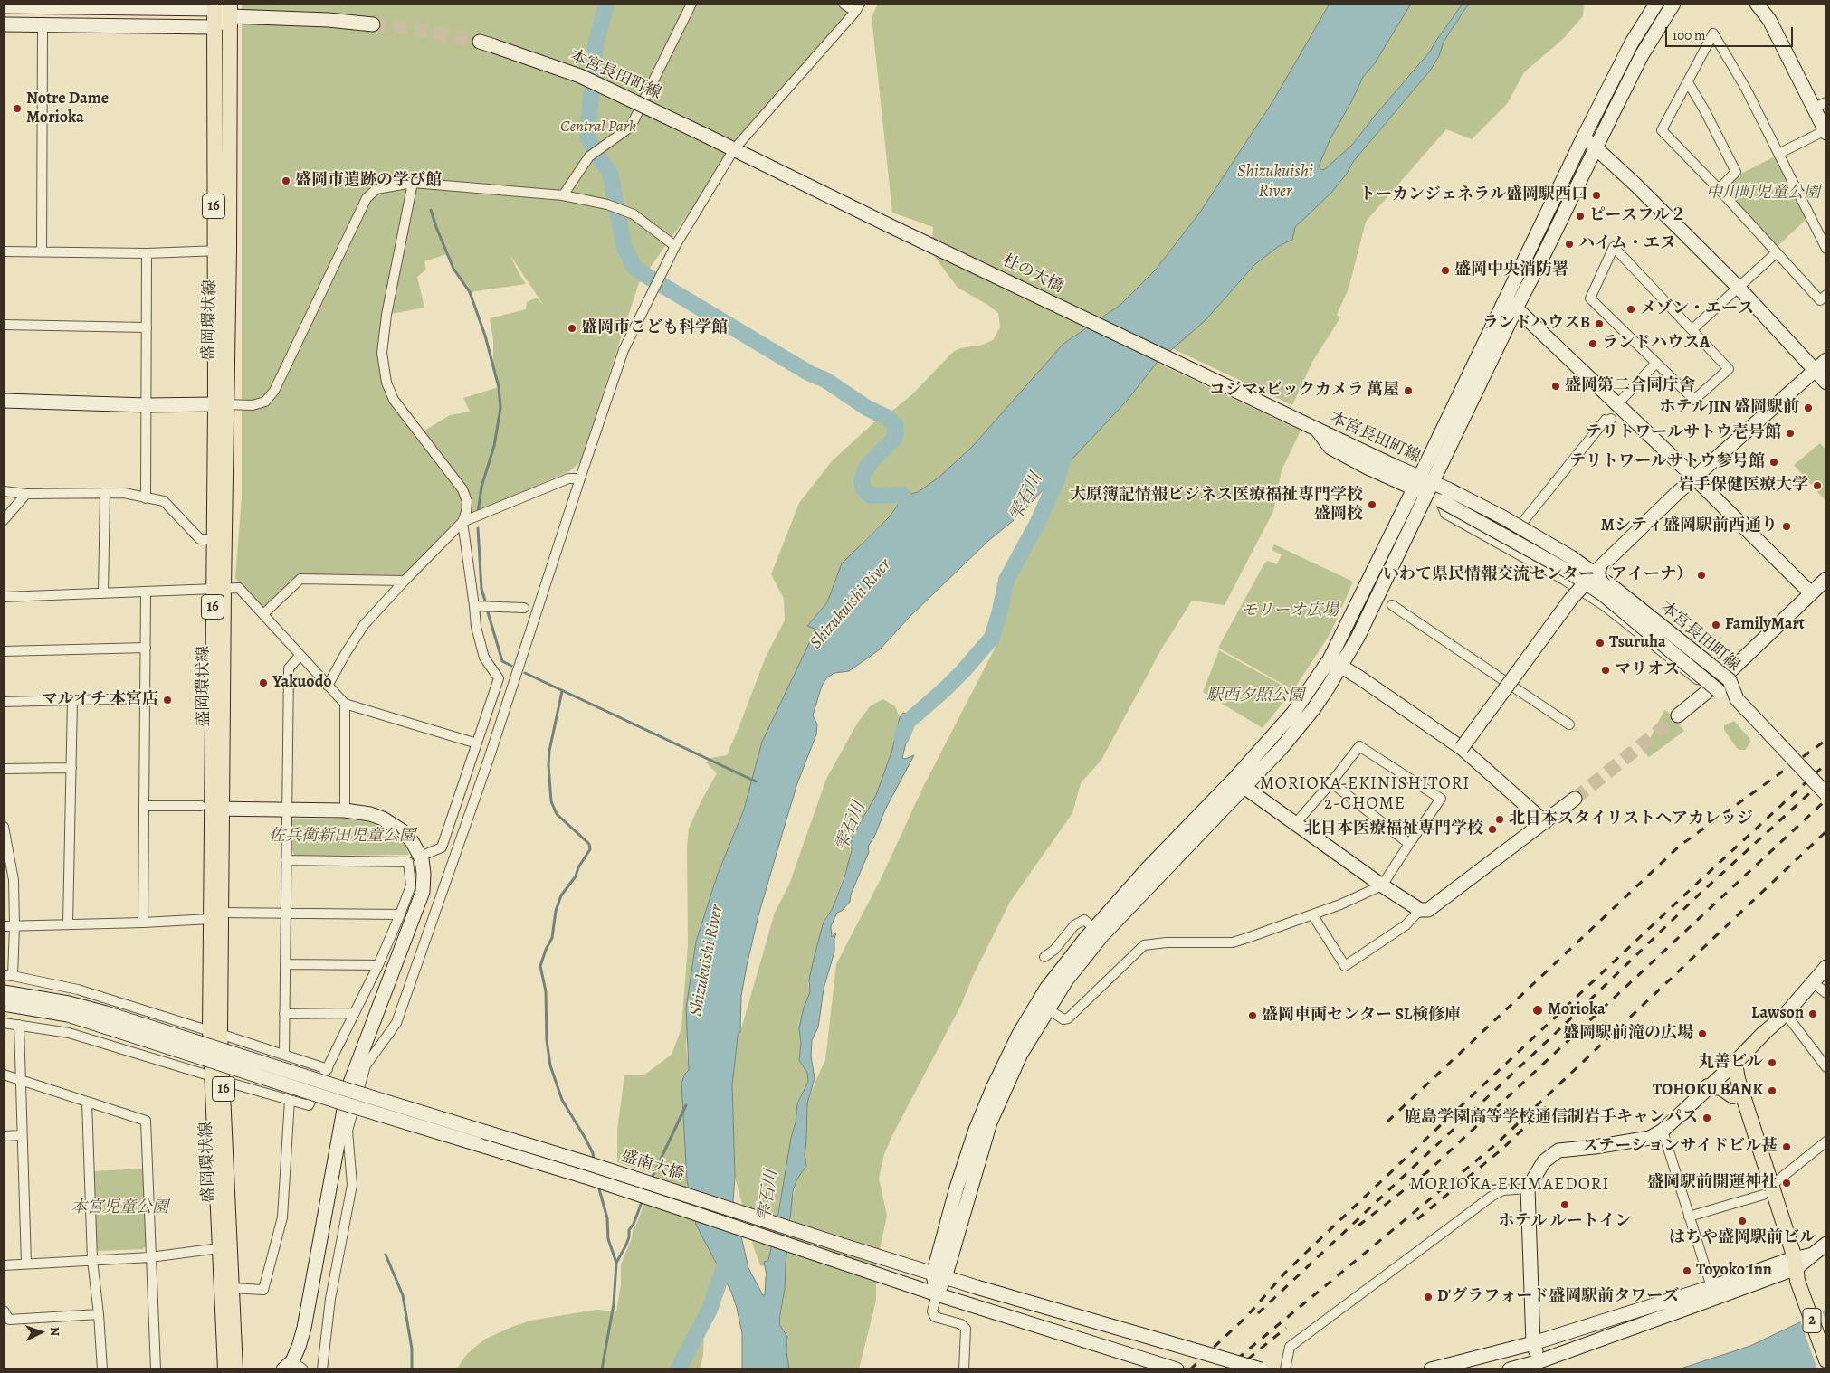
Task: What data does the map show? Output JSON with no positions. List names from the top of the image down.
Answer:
{
  "streets": {
    "main road": ["16", "盛岡環状線", "2"],
    "street": ["本宮長田町線", "杜の大橋", "盛南大橋"]
  },
  "crossings": [
    ["本宮長田町線", "杜の大橋"]
  ],
  "districts": ["MORIOKA-EKINISHITORI 2-CHOME", "MORIOKA-EKIMAEDORI"],
  "water": ["Shizukuishi River", "雫石川"],
  "parks": [
    "Central Park",
    "中川町児童公園",
    "モリーオ広場",
    "駅西夕照公園",
    "佐兵衛新田児童公園",
    "本宮児童公園"
  ],
  "places": [
    "Notre Dame Morioka",
    "盛岡市遺跡の学び館",
    "トーカンジェネラル盛岡駅西口",
    "ピースフル２",
    "ハイム・エヌ",
    "盛岡中央消防署",
    "メゾン・エース",
    "ランドハウスB",
    "盛岡市こども科学館",
    "ランドハウスA",
    "盛岡第二合同庁舎",
    "コジマ×ビックカメラ 萬屋",
    "ホテルJIN 盛岡駅前",
    "テリトワールサトウ壱号館",
    "テリトワールサトウ参号館",
    "岩手保健医療大学",
    "大原簿記情報ビジネス医療福祉専門学校 盛岡校",
    "Mシティ盛岡駅前西通り",
    "いわて県民情報交流センター（アイーナ）",
    "FamilyMart",
    "Tsuruha",
    "マリオス",
    "Yakuodo",
    "マルイチ 本宮店",
    "北日本スタイリストヘアカレッジ",
    "北日本医療福祉専門学校",
    "Morioka",
    "Lawson",
    "盛岡車両センター SL検修庫",
    "盛岡駅前滝の広場",
    "丸善ビル",
    "TOHOKU BANK",
    "鹿島学園高等学校通信制岩手キャンパス",
    "ステーションサイドビル甚",
    "盛岡駅前開運神社",
    "ホテル ルートイン",
    "はちや盛岡駅前ビル",
    "Toyoko Inn",
    "D'グラフォード盛岡駅前タワーズ"
  ],
  "scale_bar": "100 m",
  "north": "right"
}
